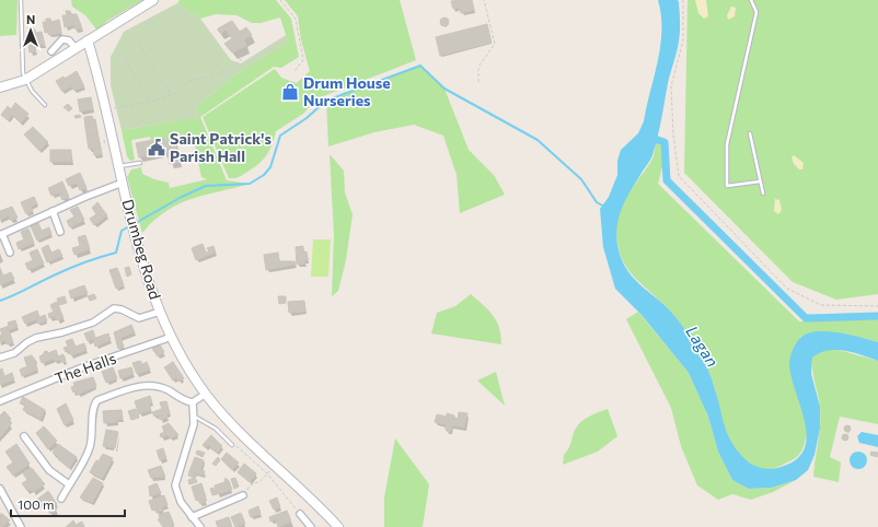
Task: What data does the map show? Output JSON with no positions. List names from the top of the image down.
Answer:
{
  "streets": {
    "street": ["Drumbeg Road", "The Halls"]
  },
  "crossings": [
    ["Drumbeg Road", "The Halls"]
  ],
  "water": ["Lagan"],
  "places": {
    "shop": ["Drum House Nurseries"],
    "public building": ["Saint Patrick's Parish Hall"]
  },
  "scale_bar": "100 m",
  "north": "top"
}
